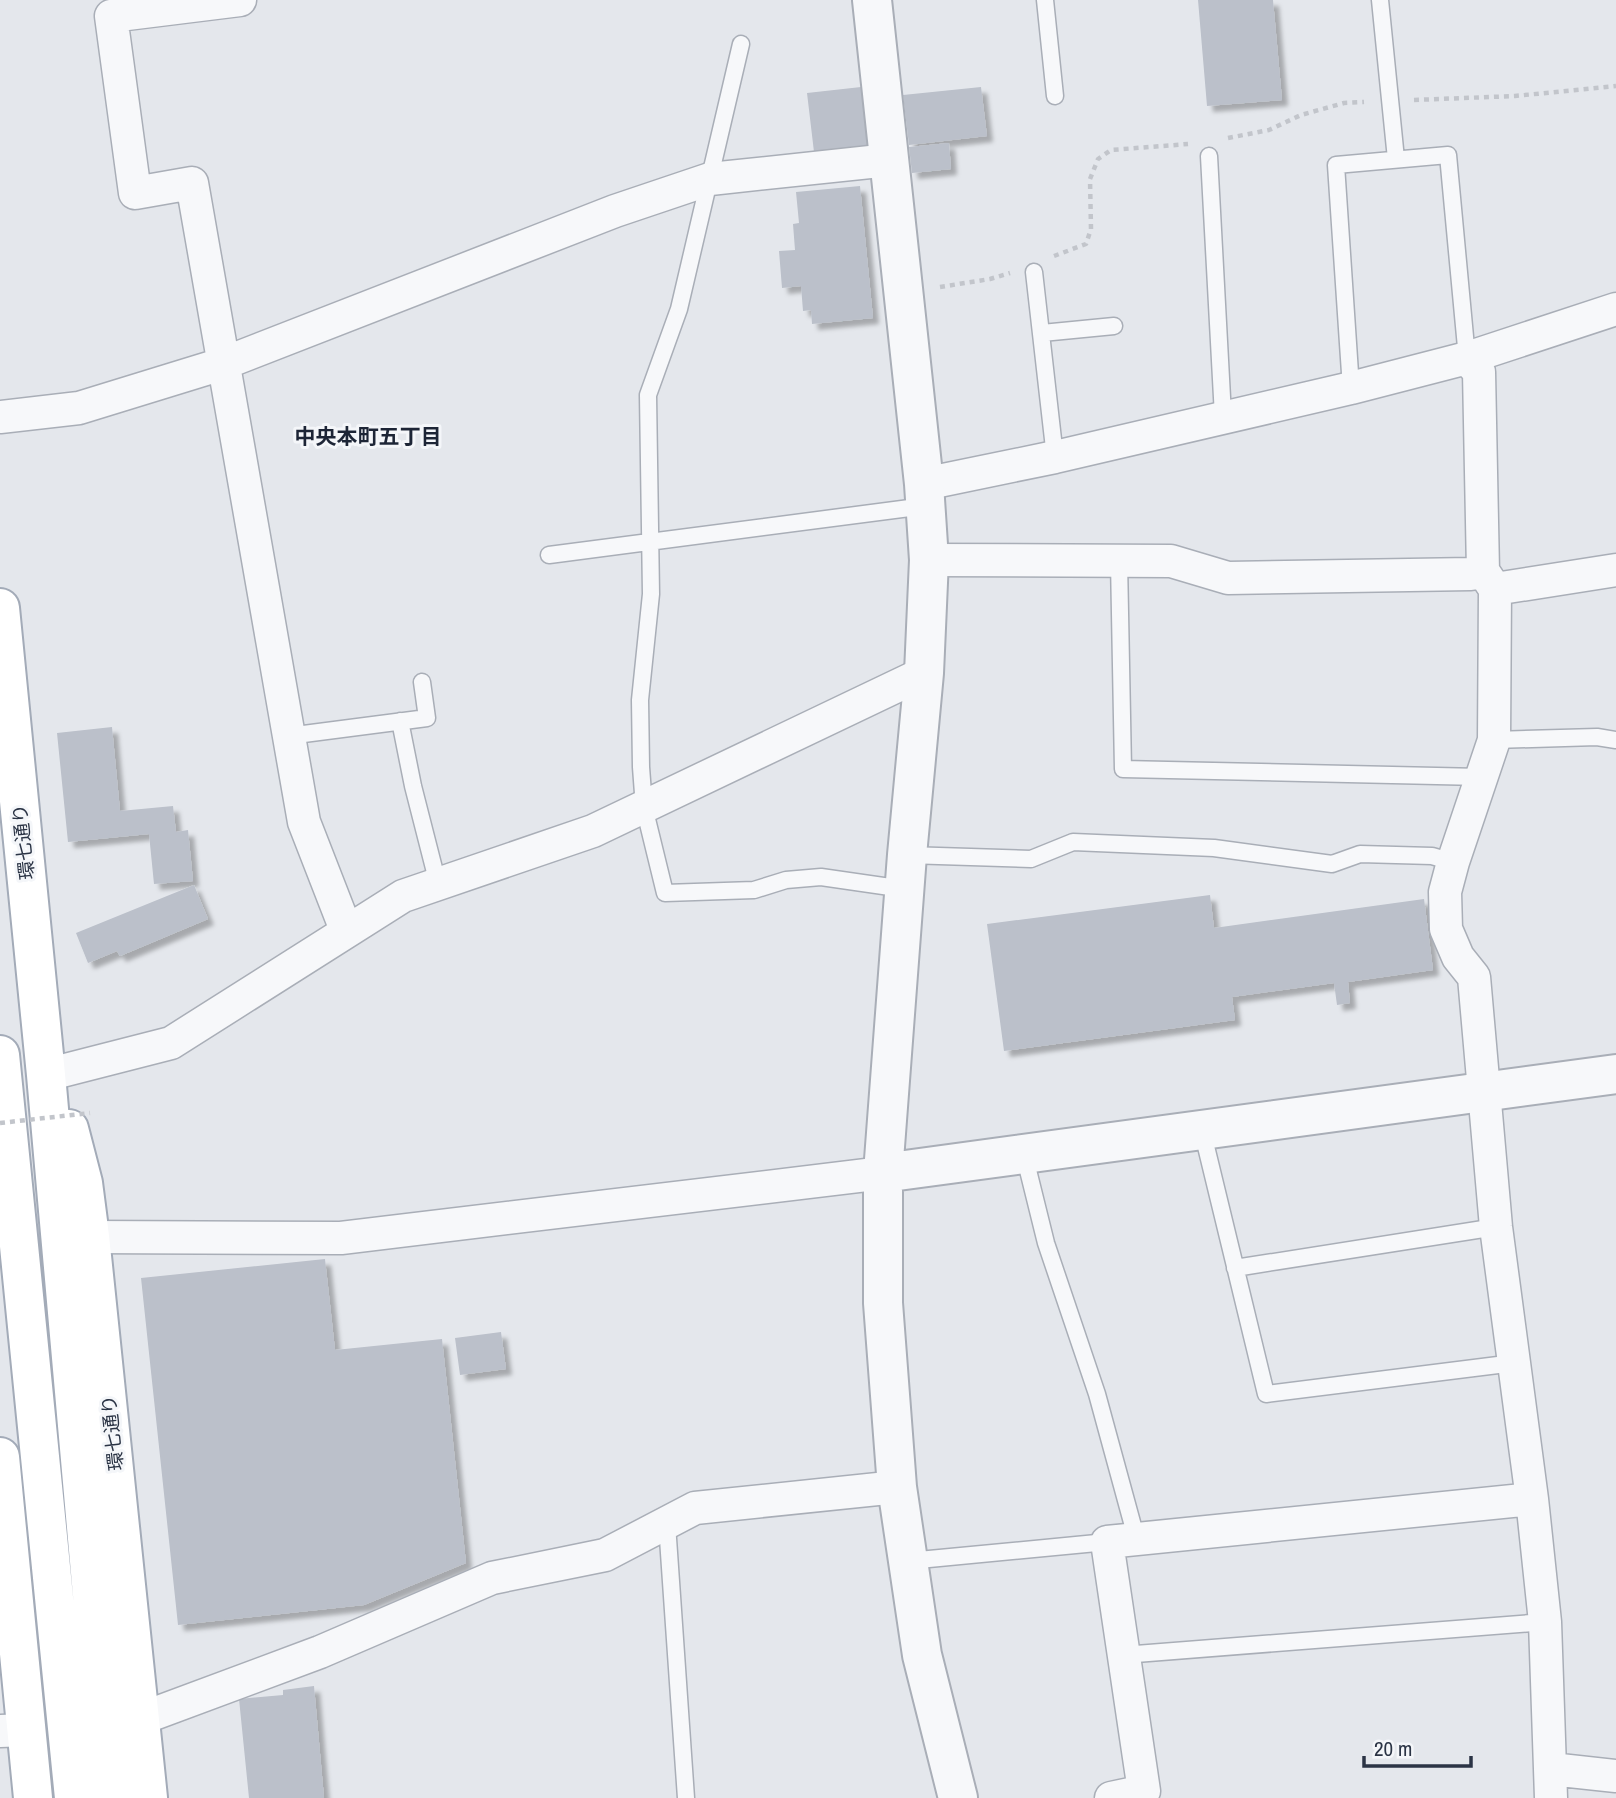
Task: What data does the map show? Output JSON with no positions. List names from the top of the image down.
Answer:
{
  "streets": {
    "main road": ["環七通り"]
  },
  "districts": ["中央本町五丁目"],
  "scale_bar": "20 m"
}
